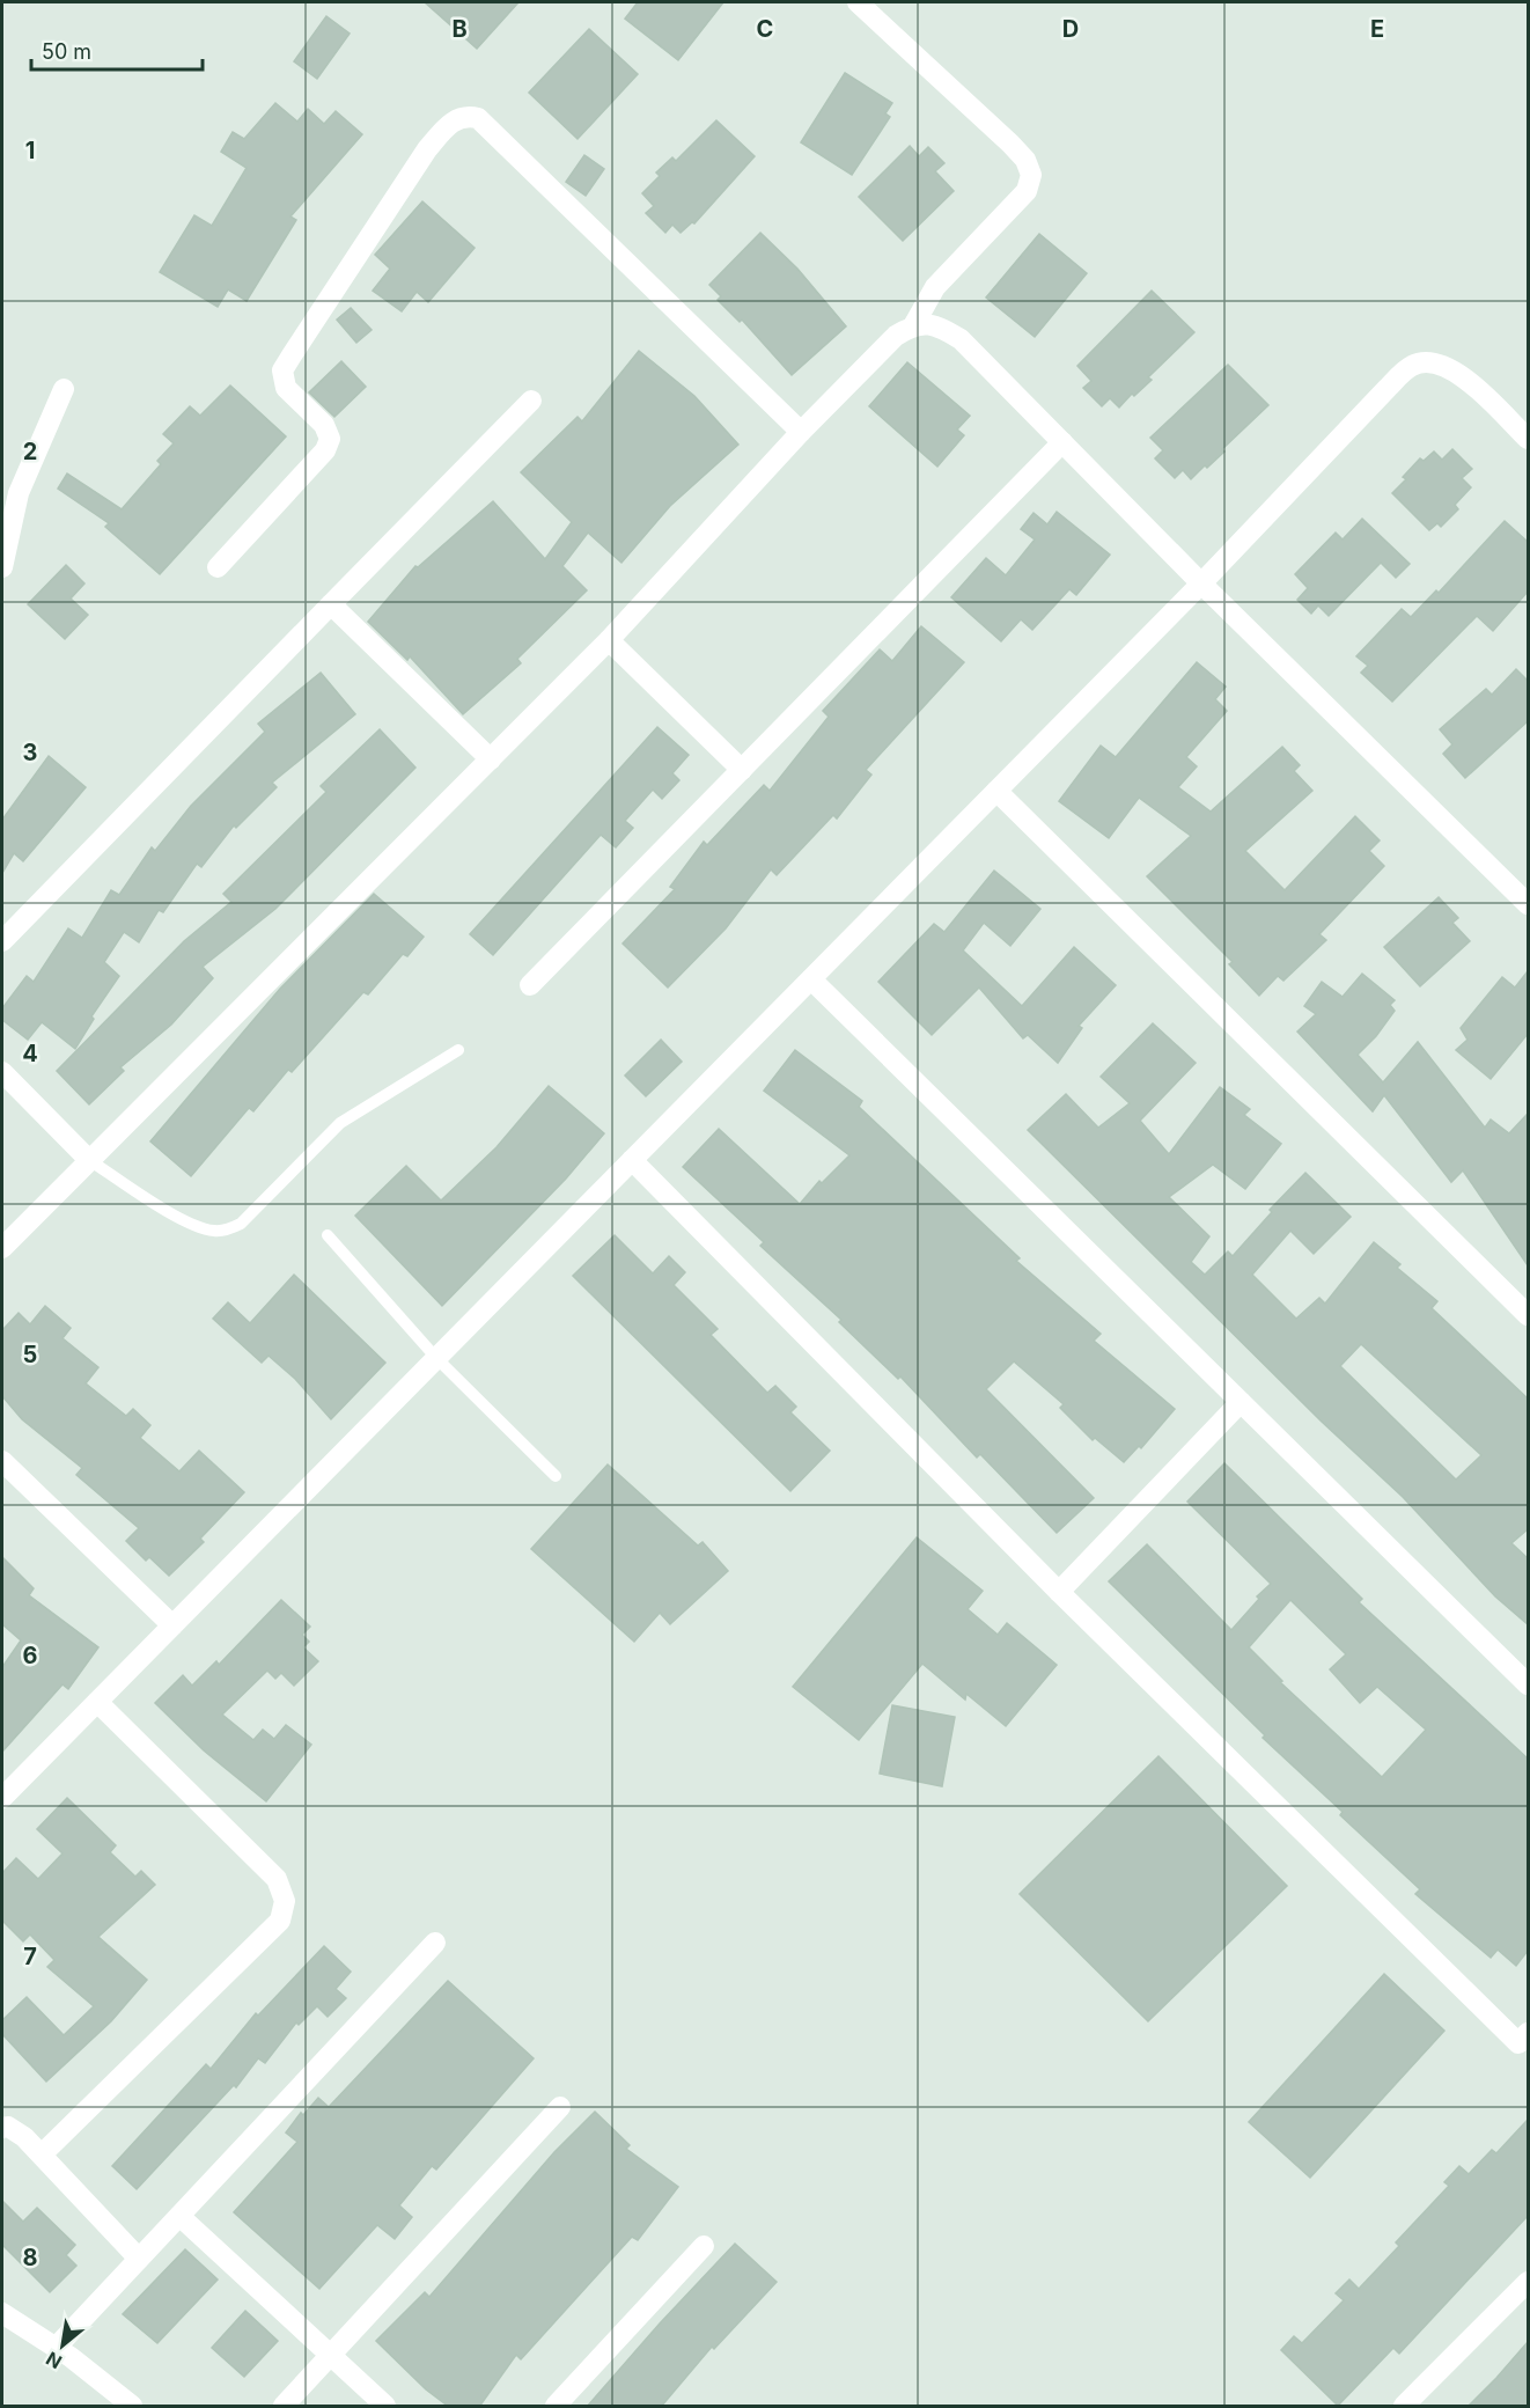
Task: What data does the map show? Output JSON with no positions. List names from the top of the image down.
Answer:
{
  "scale_bar": "50 m",
  "north": "bottom left",
  "grid": {
    "columns": [
      "B",
      "C",
      "D",
      "E"
    ],
    "rows": [
      "1",
      "2",
      "3",
      "4",
      "5",
      "6",
      "7",
      "8"
    ]
  }
}
